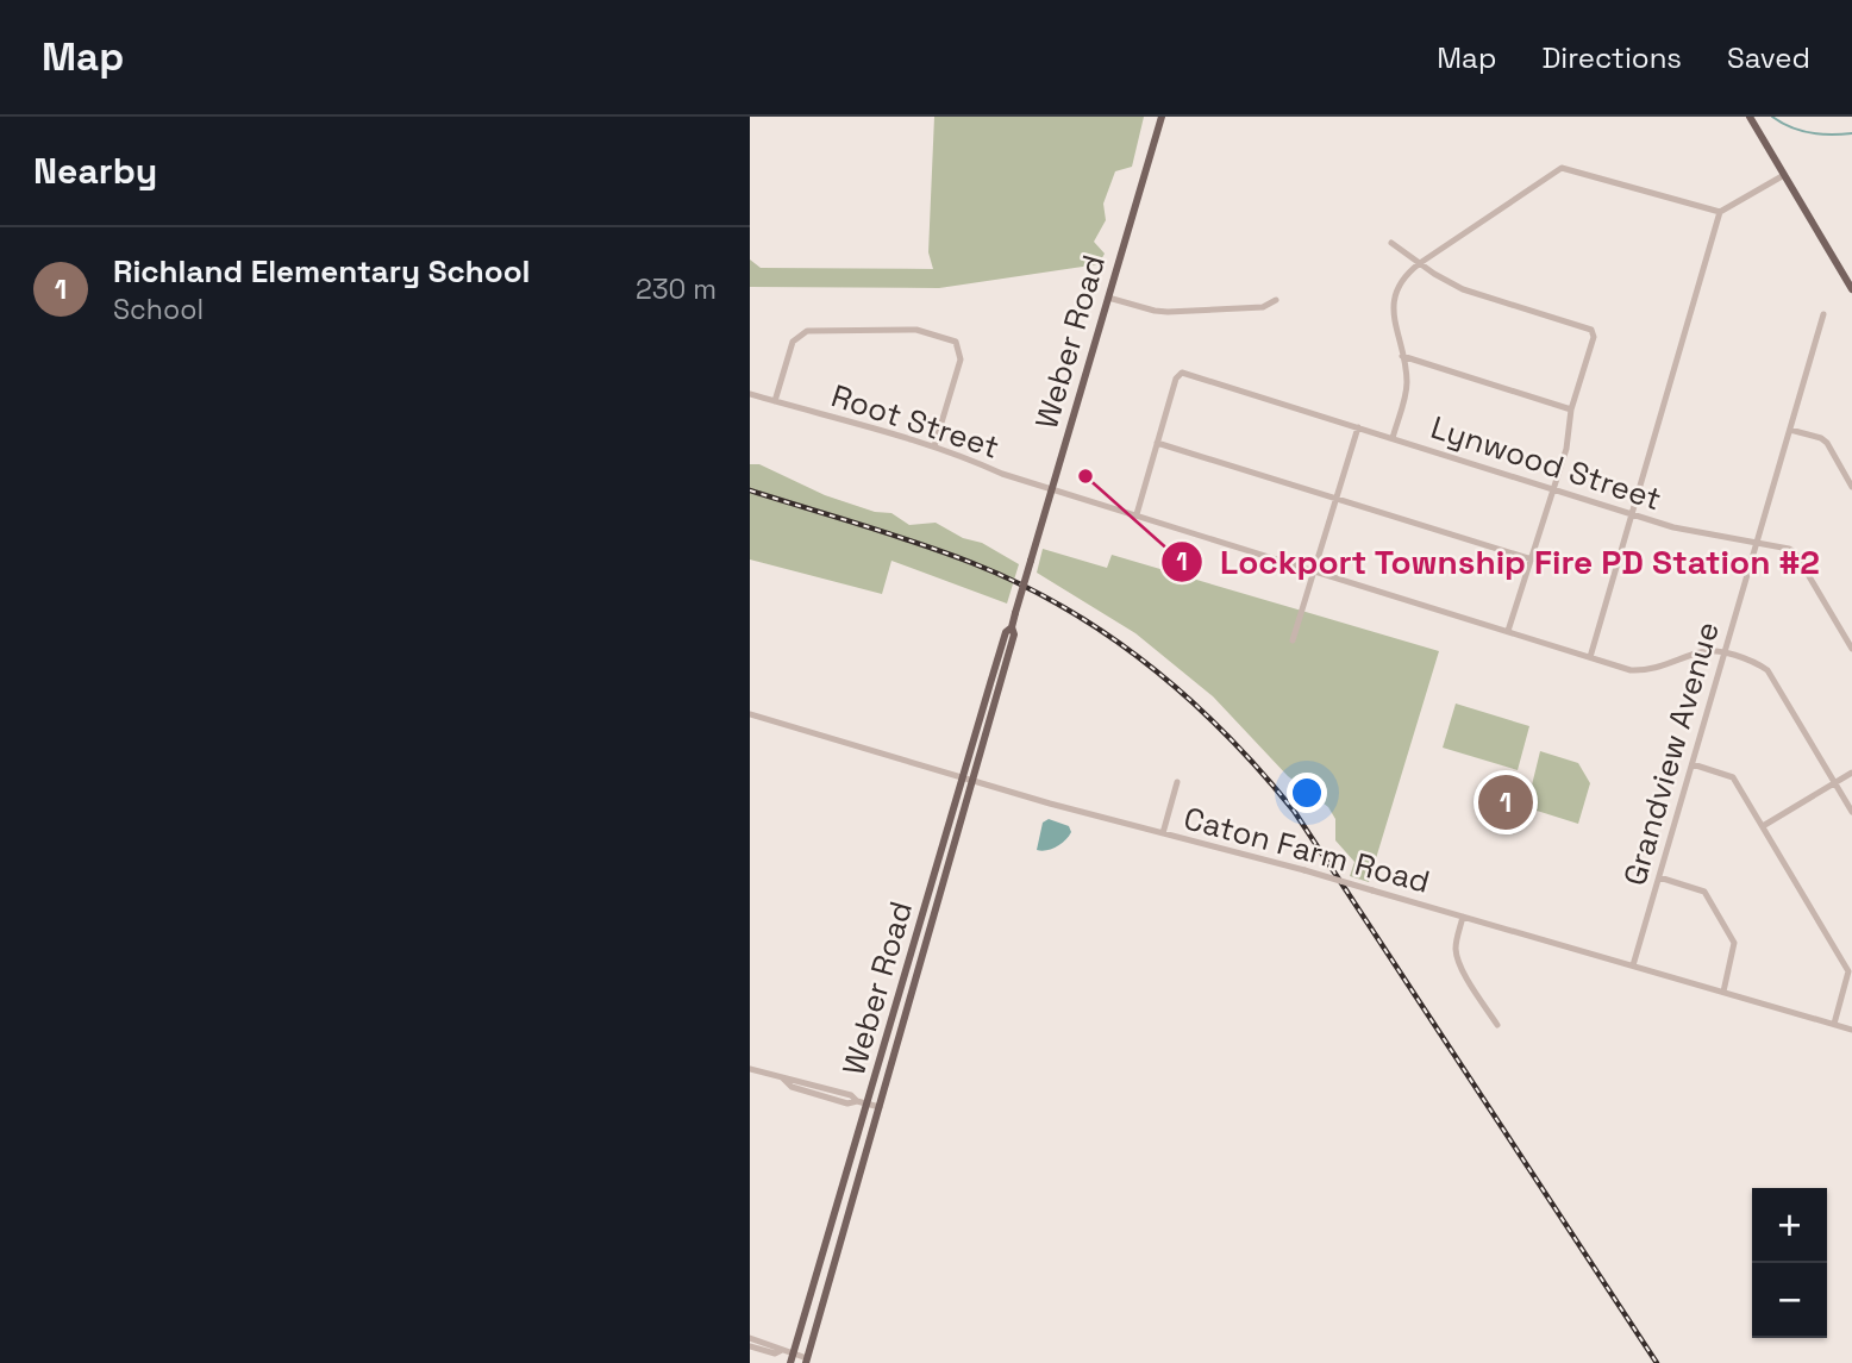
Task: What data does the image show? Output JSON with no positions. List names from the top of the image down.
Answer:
{
  "streets": {
    "main road": ["Weber Road"],
    "street": [
      "Root Street",
      "Lynwood Street",
      "Grandview Avenue",
      "Caton Farm Road"
    ]
  },
  "crossings": [
    ["Weber Road", "Root Street"],
    ["Weber Road", "Caton Farm Road"],
    ["Root Street", "Grandview Avenue"],
    ["Lynwood Street", "Grandview Avenue"],
    ["Grandview Avenue", "Caton Farm Road"]
  ],
  "places": ["Lockport Township Fire PD Station #2"],
  "page": {
    "header": "Map",
    "nav": ["Map", "Directions", "Saved"],
    "heading": "Nearby",
    "list": [
      {
        "mark": "1",
        "name": "Richland Elementary School",
        "note": "School",
        "value": "230 m"
      }
    ],
    "pins": "1",
    "map_buttons": ["+", "−"]
  }
}
